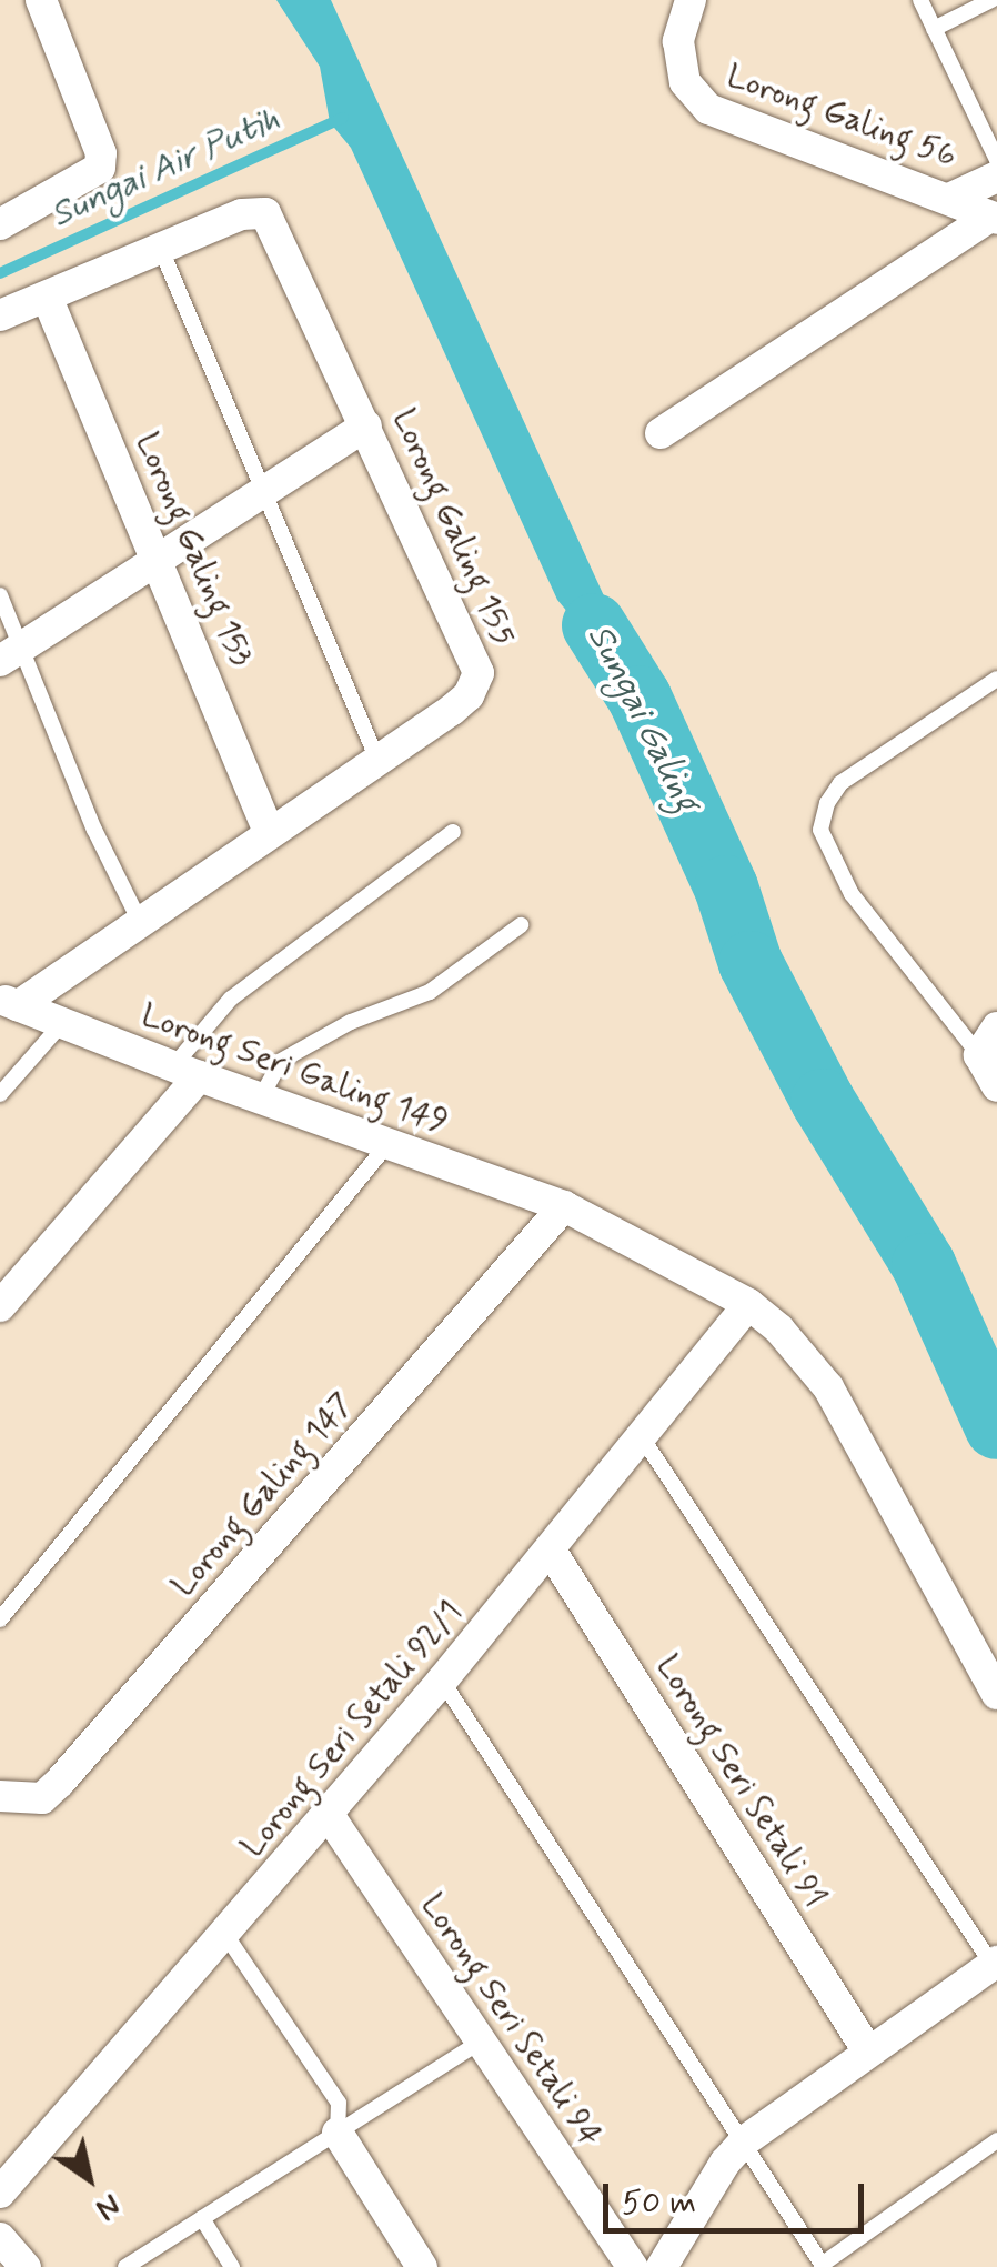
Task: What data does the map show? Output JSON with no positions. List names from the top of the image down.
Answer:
{
  "streets": {
    "street": [
      "Lorong Galing 56",
      "Lorong Galing 155",
      "Lorong Galing 153",
      "Lorong Seri Galing 149",
      "Lorong Galing 147",
      "Lorong Seri Setali 92/1",
      "Lorong Seri Setali 91",
      "Lorong Seri Setali 94"
    ]
  },
  "crossings": [
    ["Lorong Galing 155", "Lorong Galing 153"],
    ["Lorong Galing 155", "Lorong Seri Galing 149"],
    ["Lorong Seri Galing 149", "Lorong Galing 147"],
    ["Lorong Seri Galing 149", "Lorong Seri Setali 92/1"],
    ["Lorong Seri Setali 92/1", "Lorong Seri Setali 91"],
    ["Lorong Seri Setali 92/1", "Lorong Seri Setali 94"]
  ],
  "water": ["Sungai Air Putih", "Sungai Galing"],
  "scale_bar": "50 m",
  "north": "bottom right"
}
